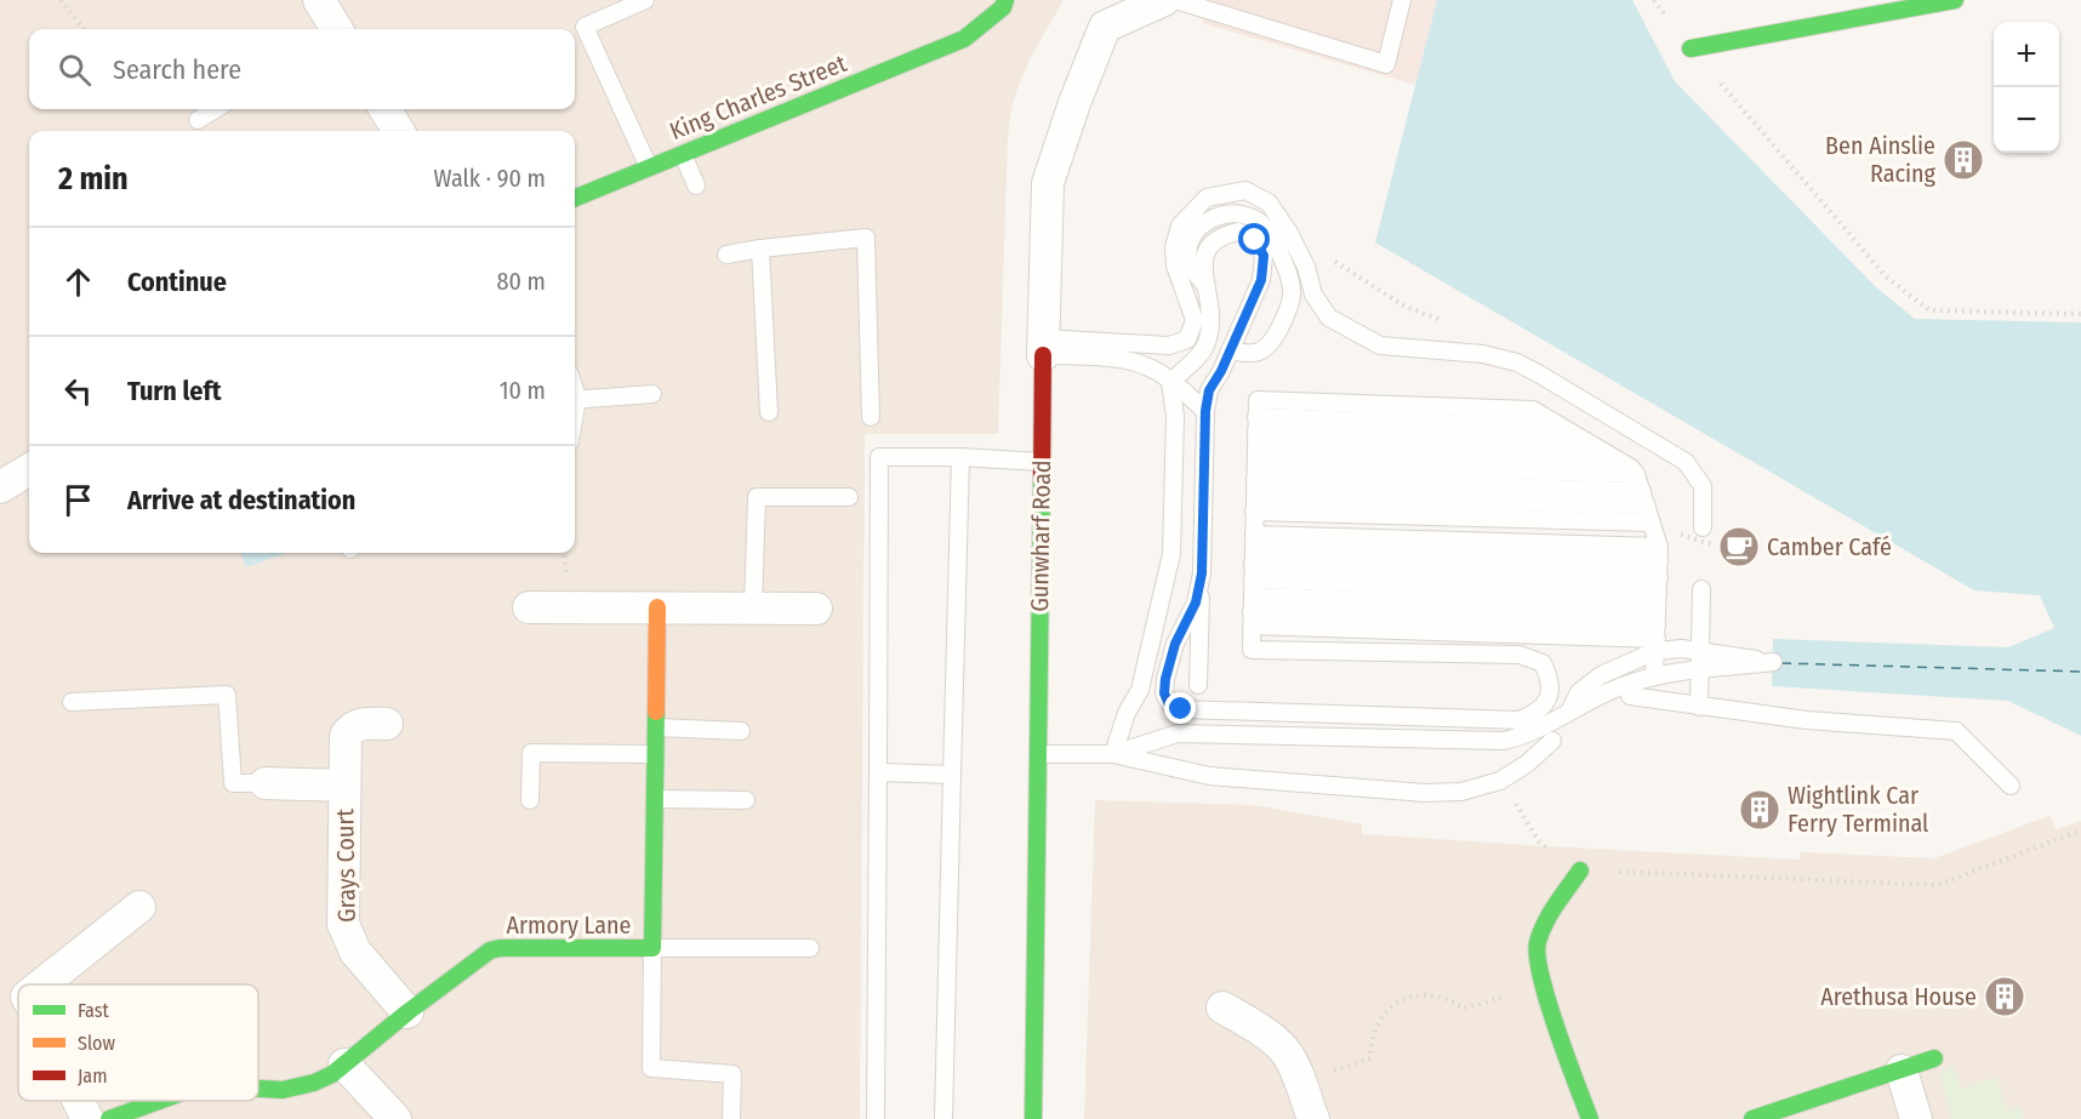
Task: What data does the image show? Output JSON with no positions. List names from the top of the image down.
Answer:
{
  "streets": {
    "street": [
      "King Charles Street",
      "Gunwharf Road",
      "Grays Court",
      "Armory Lane"
    ]
  },
  "crossings": [
    ["Grays Court", "Armory Lane"]
  ],
  "places": {
    "building": ["Ben Ainslie Racing", "Wightlink Car Ferry Terminal", "Arethusa House"],
    "cafe": ["Camber Café"]
  },
  "legend": ["Fast", "Slow", "Jam"],
  "page": {
    "map_buttons": ["+", "−"],
    "search": "Search here",
    "heading": ["2 min", "Walk · 90 m"],
    "list": [
      ["Continue", "80 m"],
      ["Turn left", "10 m"],
      "Arrive at destination"
    ]
  }
}
